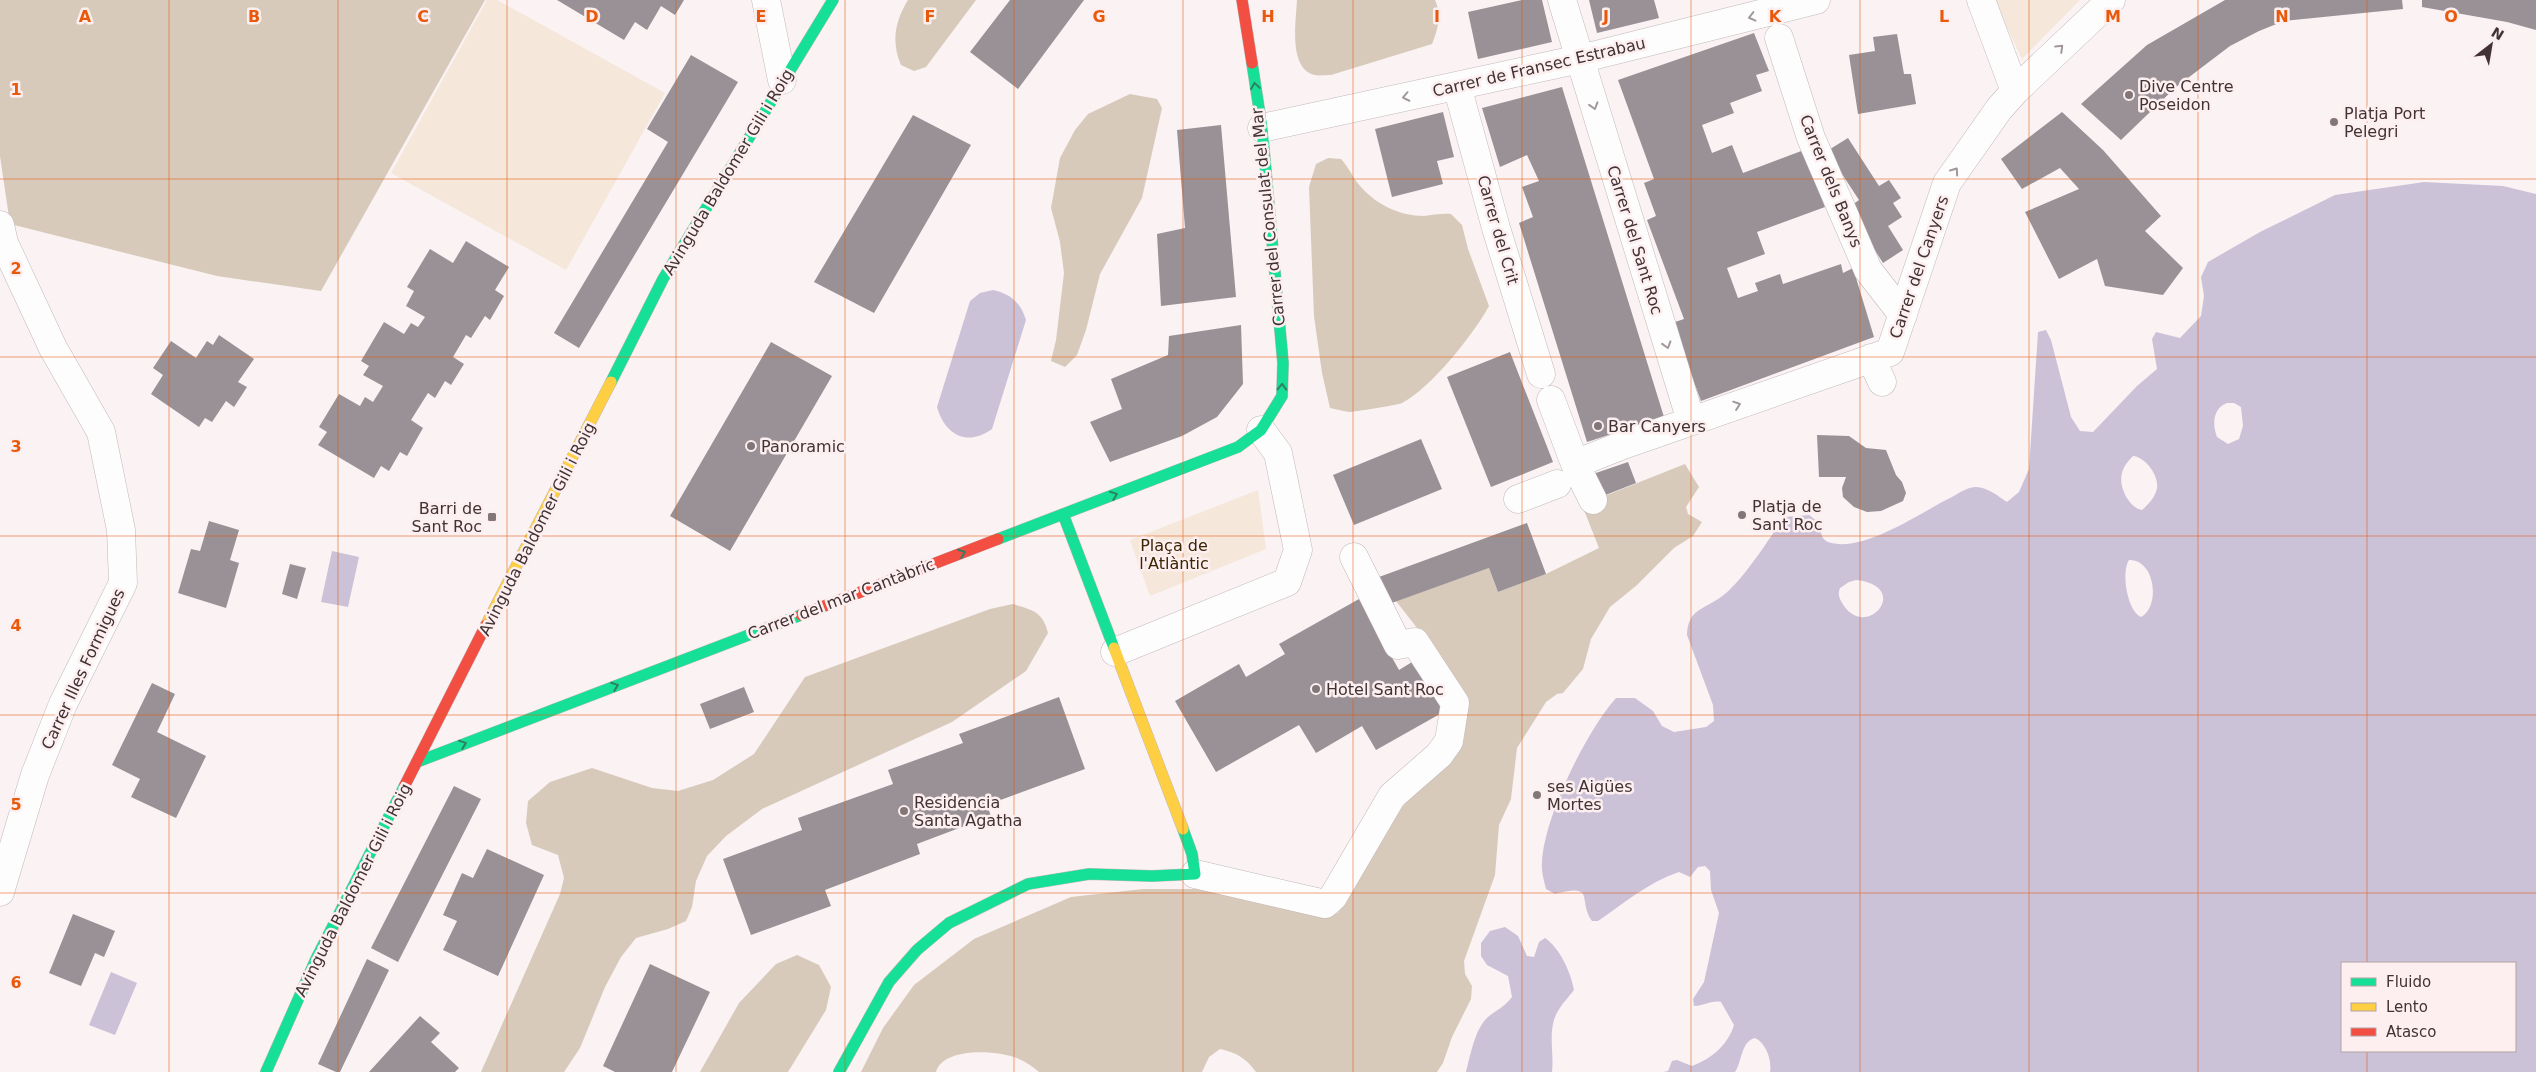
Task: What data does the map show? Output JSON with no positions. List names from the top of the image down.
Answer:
{
  "streets": {
    "street": [
      "Carrer de Fransec Estrabau",
      "Avinguda Baldomer Gili i Roig",
      "Carrer dels Banys",
      "Carrer del Consulat del Mar",
      "Carrer del Crit",
      "Carrer del Sant Roc",
      "Carrer del Canyers",
      "Carrer del mar Cantàbric",
      "Carrer Illes Formigues"
    ]
  },
  "crossings": [
    ["Carrer de Fransec Estrabau", "Carrer del Consulat del Mar"],
    ["Carrer de Fransec Estrabau", "Carrer del Crit"],
    ["Carrer de Fransec Estrabau", "Carrer del Sant Roc"],
    ["Avinguda Baldomer Gili i Roig", "Carrer del mar Cantàbric"],
    ["Carrer dels Banys", "Carrer del Canyers"],
    ["Carrer del Consulat del Mar", "Carrer del mar Cantàbric"],
    ["Carrer del Sant Roc", "Carrer del Canyers"]
  ],
  "one_way": [
    "Carrer de Fransec Estrabau",
    "Carrer del Consulat del Mar",
    "Carrer del Sant Roc",
    "Carrer del Canyers",
    "Carrer del mar Cantàbric"
  ],
  "parks": ["Plaça de l'Atlàntic"],
  "places": {
    "other": [
      "Dive Centre Poseidon",
      "Platja Port Pelegri",
      "Bar Canyers",
      "Panoramic",
      "Platja de Sant Roc",
      "Hotel Sant Roc",
      "ses Aigües Mortes",
      "Residencia Santa Agatha"
    ],
    "transit": ["Barri de Sant Roc"]
  },
  "legend": ["Fluido", "Lento", "Atasco"],
  "north": "top right",
  "grid": {
    "columns": [
      "A",
      "B",
      "C",
      "D",
      "E",
      "F",
      "G",
      "H",
      "I",
      "J",
      "K",
      "L",
      "M",
      "N",
      "O"
    ],
    "rows": [
      "1",
      "2",
      "3",
      "4",
      "5",
      "6"
    ]
  }
}
